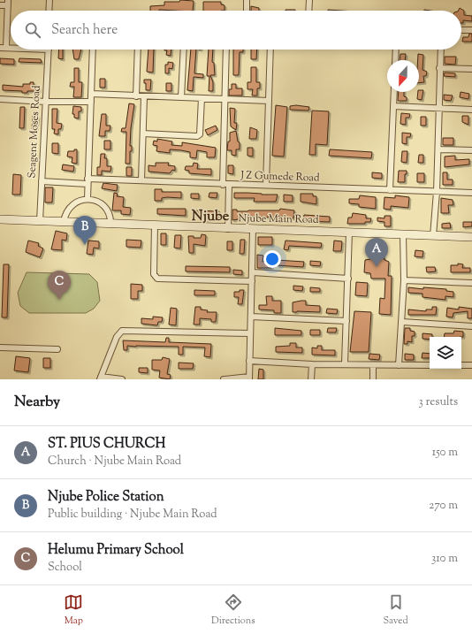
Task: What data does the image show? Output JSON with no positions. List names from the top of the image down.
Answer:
{
  "streets": {
    "street": ["Seagent Moses Road", "J Z Gumede Road", "Njube Main Road"]
  },
  "crossings": [
    ["Seagent Moses Road", "J Z Gumede Road"],
    ["Seagent Moses Road", "Njube Main Road"]
  ],
  "districts": ["Njube"],
  "north": "bottom",
  "page": {
    "search": "Search here",
    "pins": ["B", "A", "C"],
    "heading": ["Nearby", "3 results"],
    "list": [
      {
        "mark": "A",
        "name": "ST. PIUS CHURCH",
        "note": "Church · Njube Main Road",
        "value": "150 m"
      },
      {
        "mark": "B",
        "name": "Njube Police Station",
        "note": "Public building · Njube Main Road",
        "value": "270 m"
      },
      {
        "mark": "C",
        "name": "Helumu Primary School",
        "note": "School",
        "value": "310 m"
      }
    ],
    "nav": ["Map", "Directions", "Saved"]
  }
}
